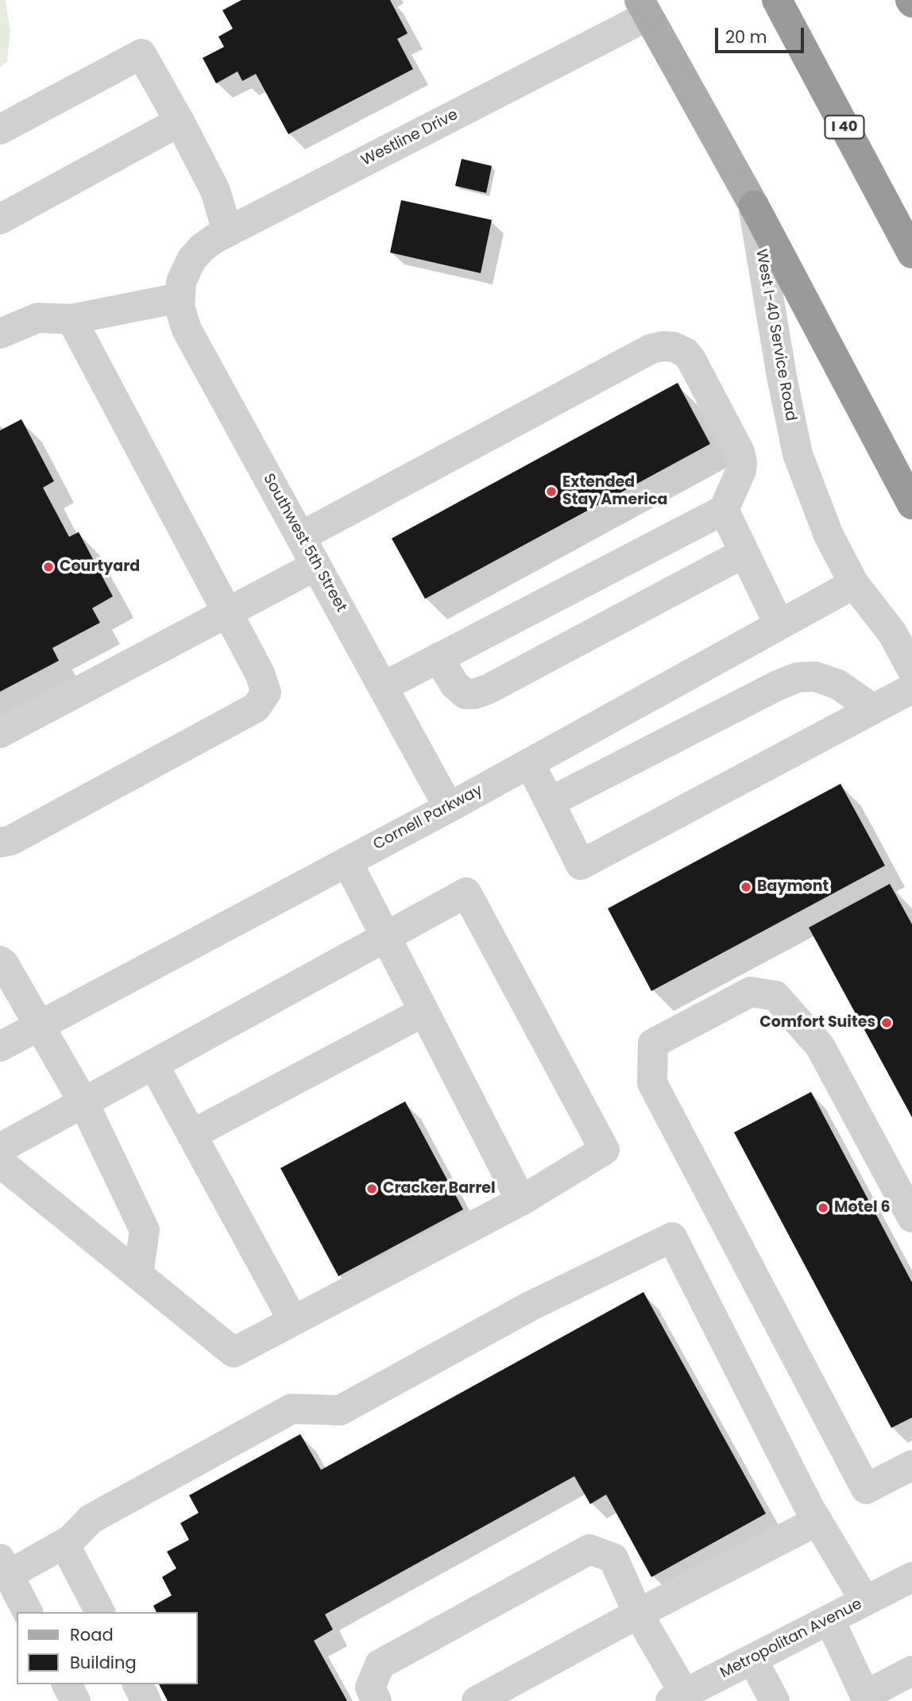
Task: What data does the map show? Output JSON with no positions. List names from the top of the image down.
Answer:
{
  "streets": {
    "highway": ["I 40"],
    "main road": ["West I-40 Service Road"],
    "street": [
      "Westline Drive",
      "Southwest 5th Street",
      "Cornell Parkway",
      "Metropolitan Avenue"
    ]
  },
  "crossings": [
    ["Westline Drive", "West I-40 Service Road"],
    ["Westline Drive", "Southwest 5th Street"],
    ["West I-40 Service Road", "Cornell Parkway"],
    ["Southwest 5th Street", "Cornell Parkway"]
  ],
  "places": [
    "Extended Stay America",
    "Courtyard",
    "Baymont",
    "Comfort Suites",
    "Cracker Barrel",
    "Motel 6"
  ],
  "legend": ["Road", "Building"],
  "scale_bar": "20 m"
}
